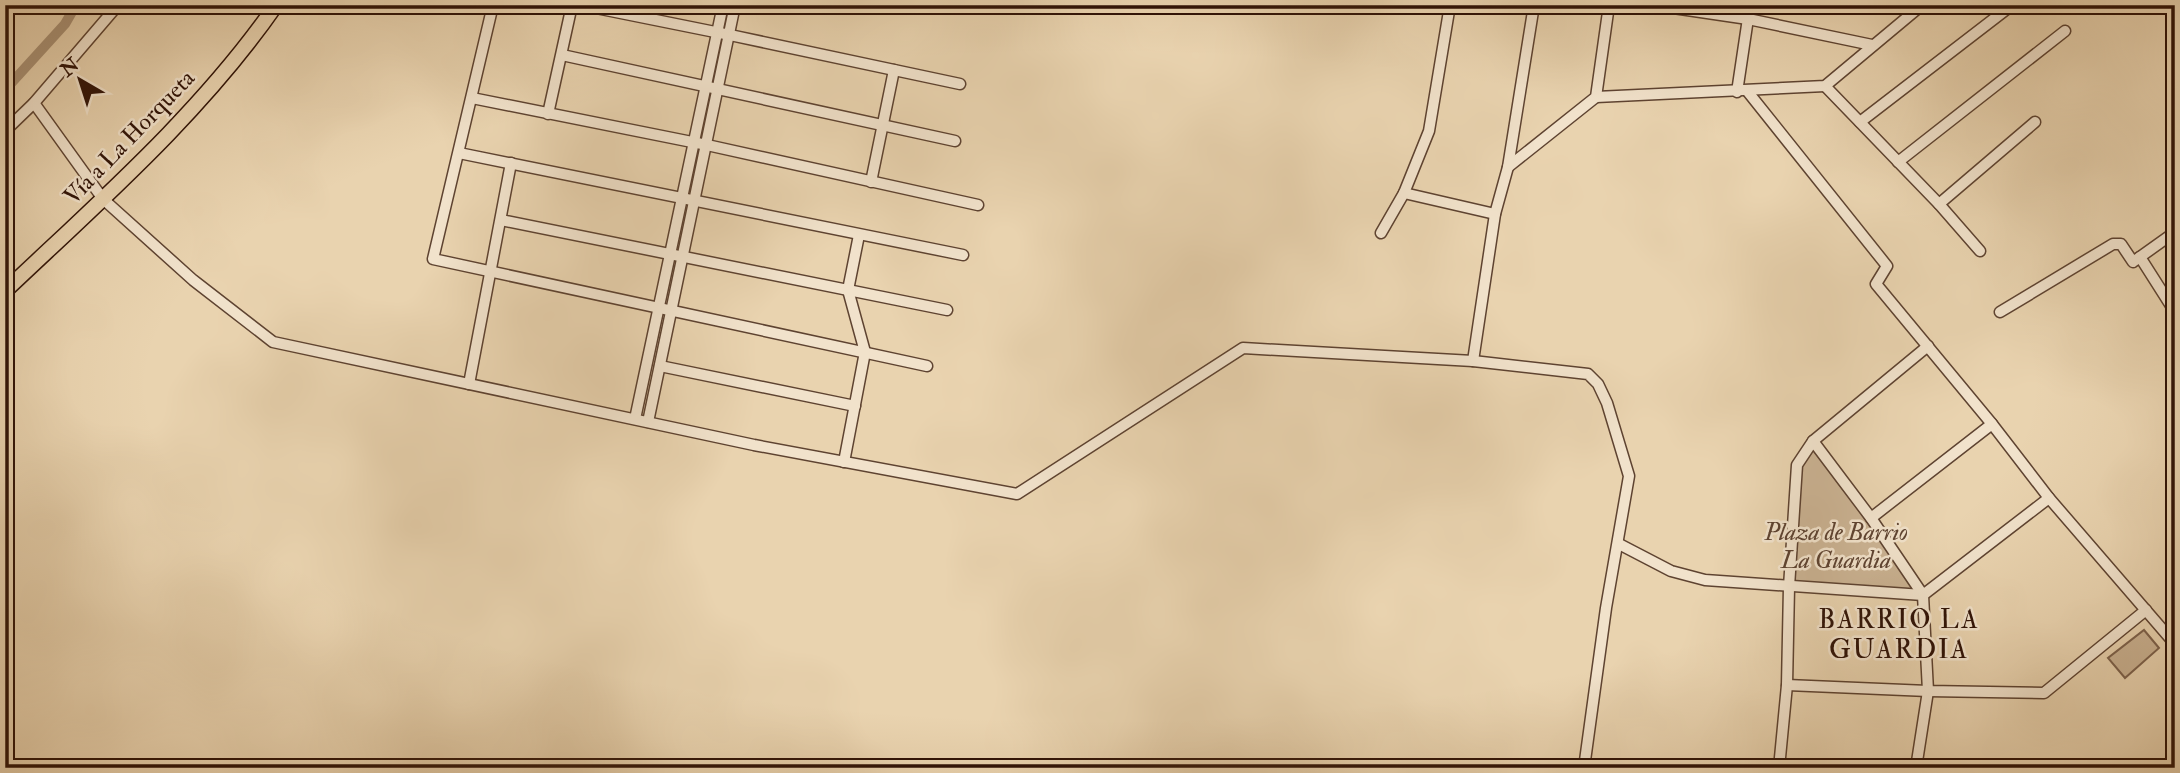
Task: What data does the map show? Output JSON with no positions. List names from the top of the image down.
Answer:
{
  "streets": {
    "main road": ["Vía a La Horqueta"]
  },
  "districts": ["BARRIO LA GUARDIA"],
  "parks": ["Plaza de Barrio La Guardia"],
  "north": "top left"
}
